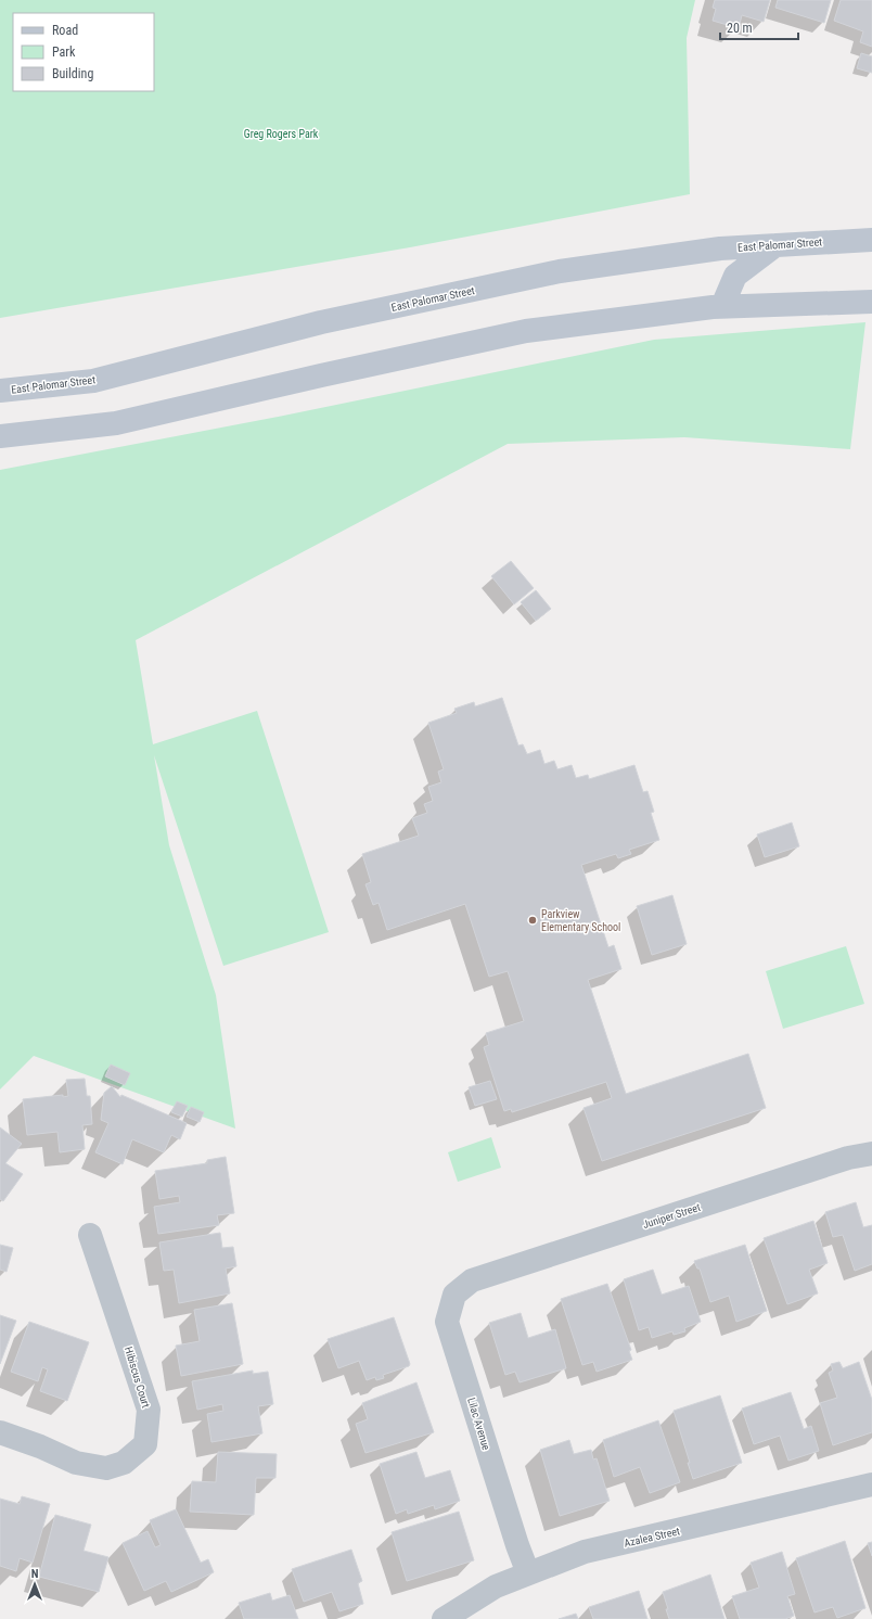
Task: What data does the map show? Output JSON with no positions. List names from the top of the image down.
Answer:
{
  "streets": {
    "main road": ["East Palomar Street"],
    "street": [
      "Juniper Street",
      "Hibiscus Court",
      "Lilac Avenue",
      "Azalea Street"
    ]
  },
  "crossings": [
    ["Juniper Street", "Lilac Avenue"],
    ["Lilac Avenue", "Azalea Street"]
  ],
  "parks": ["Greg Rogers Park"],
  "places": ["Parkview Elementary School"],
  "legend": ["Road", "Park", "Building"],
  "scale_bar": "20 m",
  "north": "top"
}
